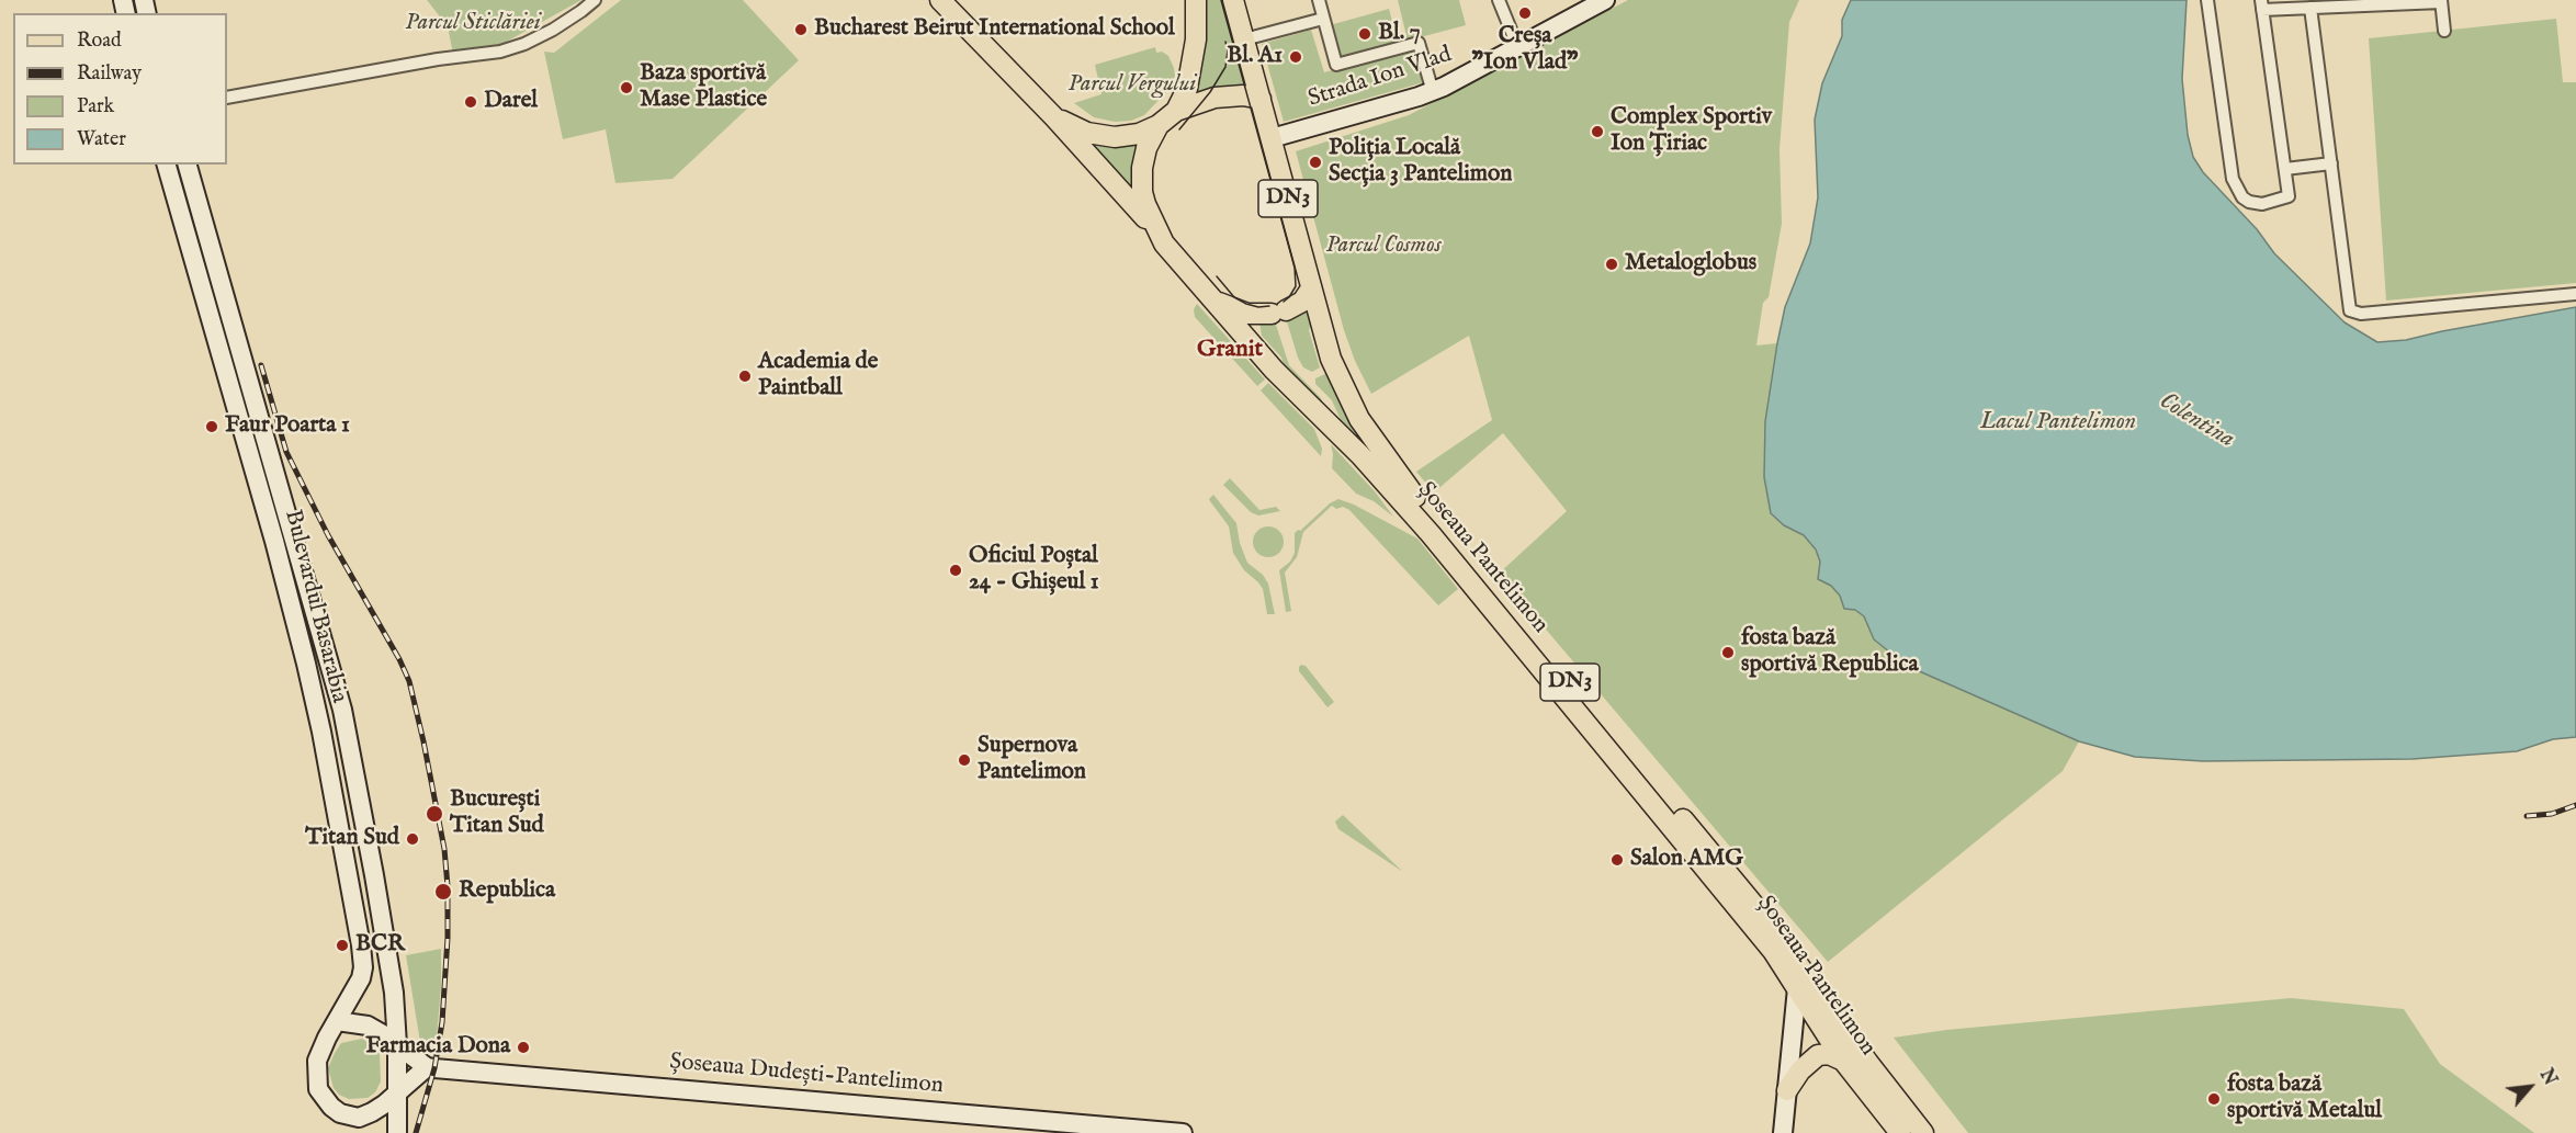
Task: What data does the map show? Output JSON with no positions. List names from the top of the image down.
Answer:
{
  "streets": {
    "main road": [
      "Strada Ion Vlad",
      "DN3",
      "Șoseaua Pantelimon",
      "Bulevardul Basarabia",
      "Șoseaua Dudești-Pantelimon"
    ]
  },
  "crossings": [
    ["Strada Ion Vlad", "Șoseaua Pantelimon"]
  ],
  "districts": ["Granit"],
  "water": ["Colentina", "Lacul Pantelimon"],
  "parks": ["Parcul Sticlăriei", "Parcul Vergului", "Parcul Cosmos"],
  "places": [
    "Creșa \"Ion Vlad\"",
    "Bucharest Beirut International School",
    "Bl. 7",
    "Bl. A1",
    "Baza sportivă Mase Plastice",
    "Darel",
    "Complex Sportiv Ion Țiriac",
    "Poliția Locală Secția 3 Pantelimon",
    "Metaloglobus",
    "Academia de Paintball",
    "Faur Poarta 1",
    "Oficiul Poștal 24 - Ghișeul 1",
    "fosta bază sportivă Republica",
    "Supernova Pantelimon",
    "București Titan Sud",
    "Titan Sud",
    "Salon AMG",
    "Republica",
    "BCR",
    "Farmacia Dona",
    "fosta bază sportivă Metalul"
  ],
  "legend": [
    "Road",
    "Railway",
    "Park",
    "Water"
  ],
  "north": "top right"
}
